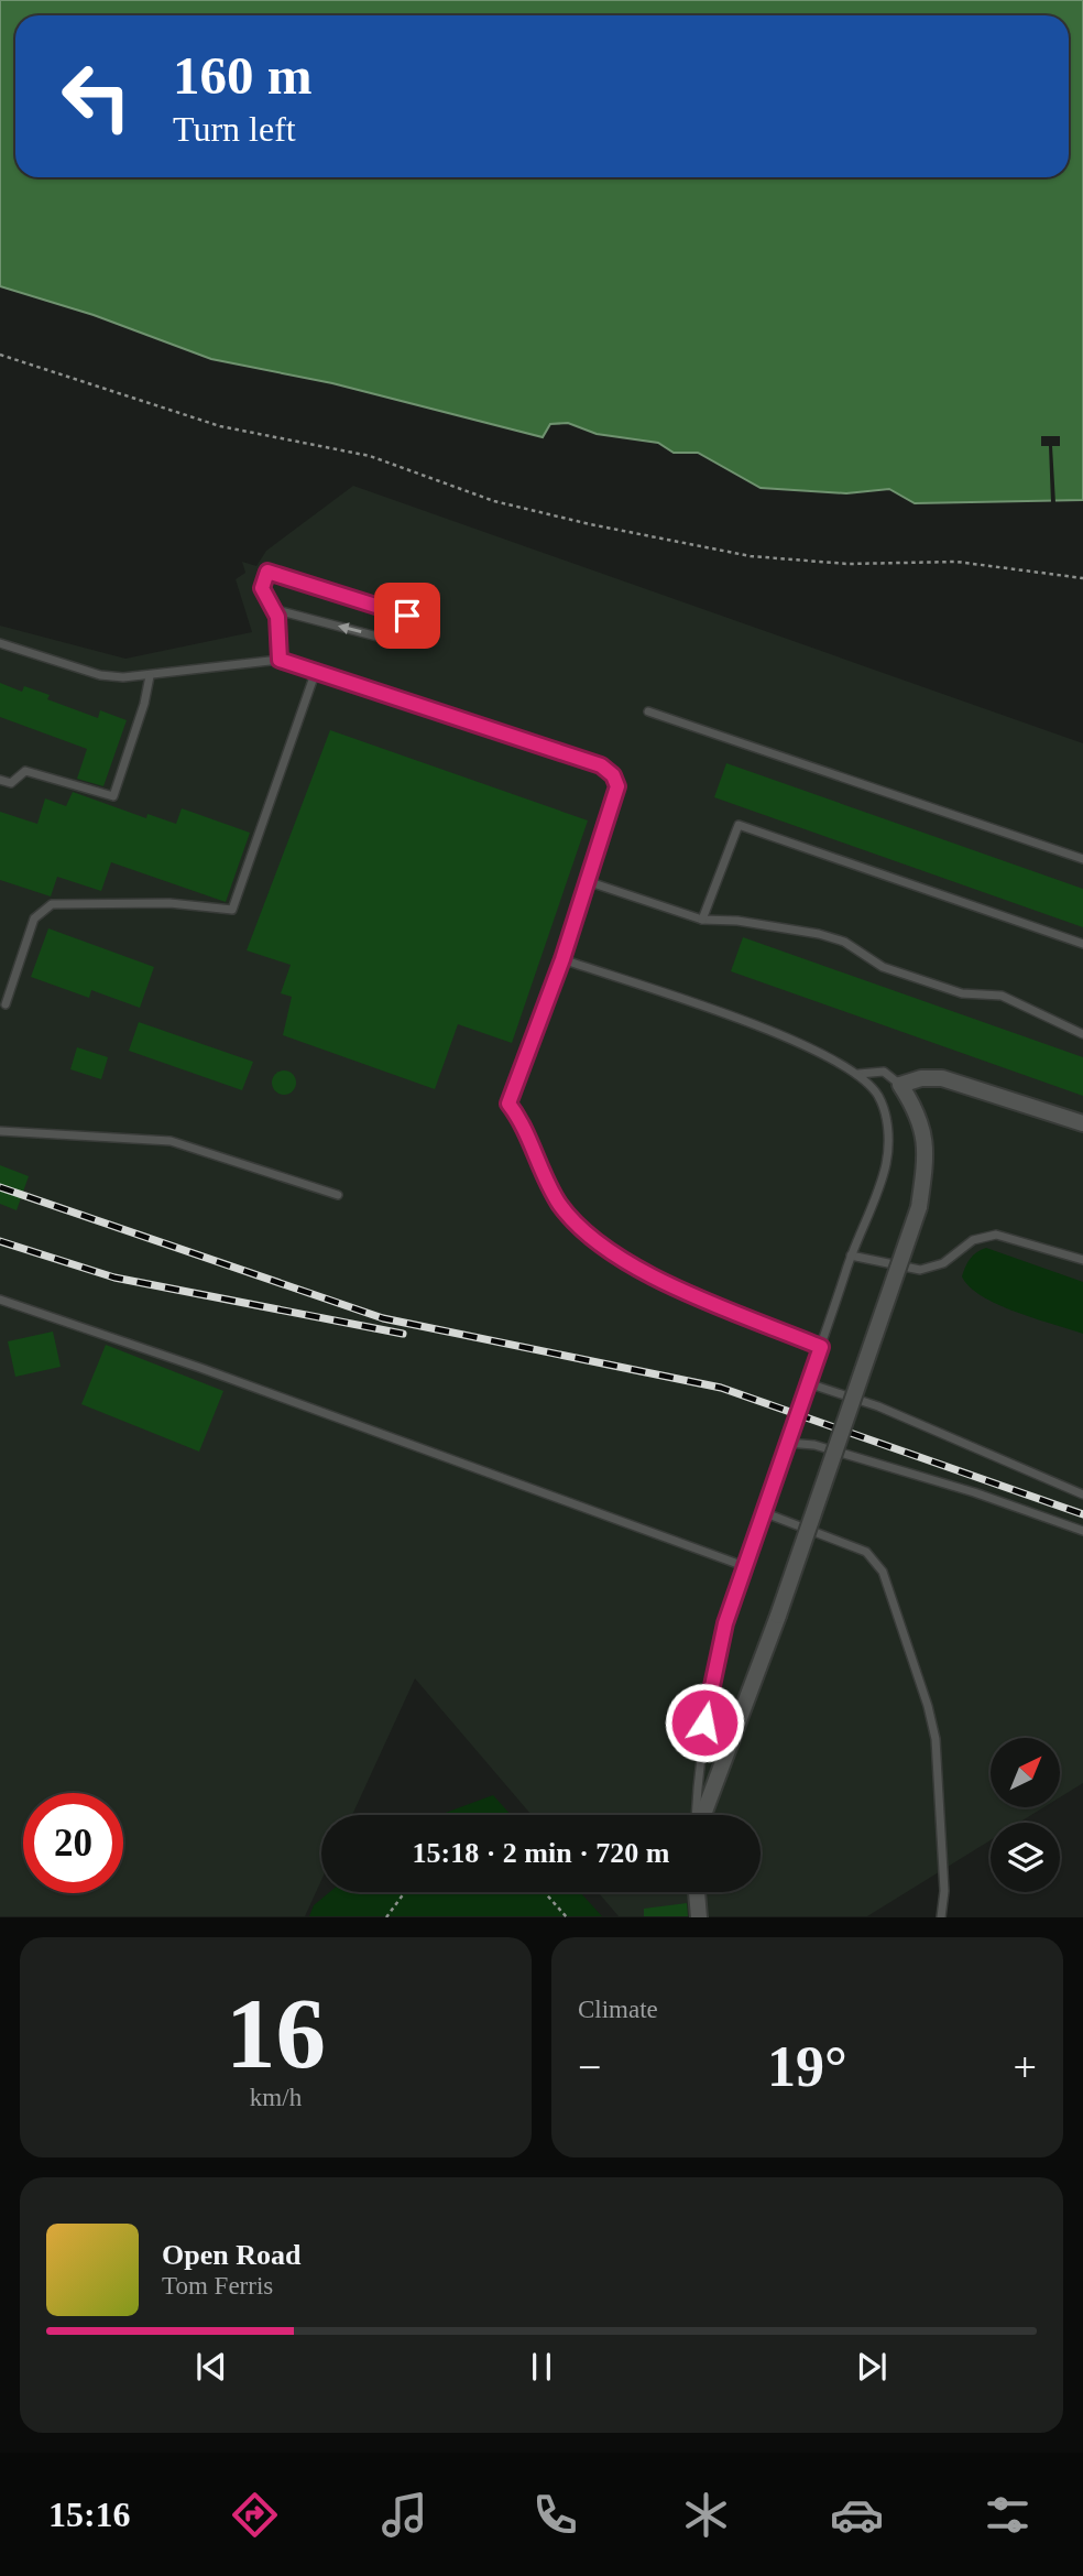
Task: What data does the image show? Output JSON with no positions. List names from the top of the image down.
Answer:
{
  "north": "top right",
  "page": {
    "turn": ["160 m", "Turn left"],
    "limit": "20",
    "trip": "15:18 · 2 min · 720 m",
    "tile": [
      ["16", "km/h"],
      "Climate"
    ],
    "heat": ["−", "19°", "+"],
    "song": ["Open Road", "Tom Ferris"],
    "tabs": "15:16"
  }
}
